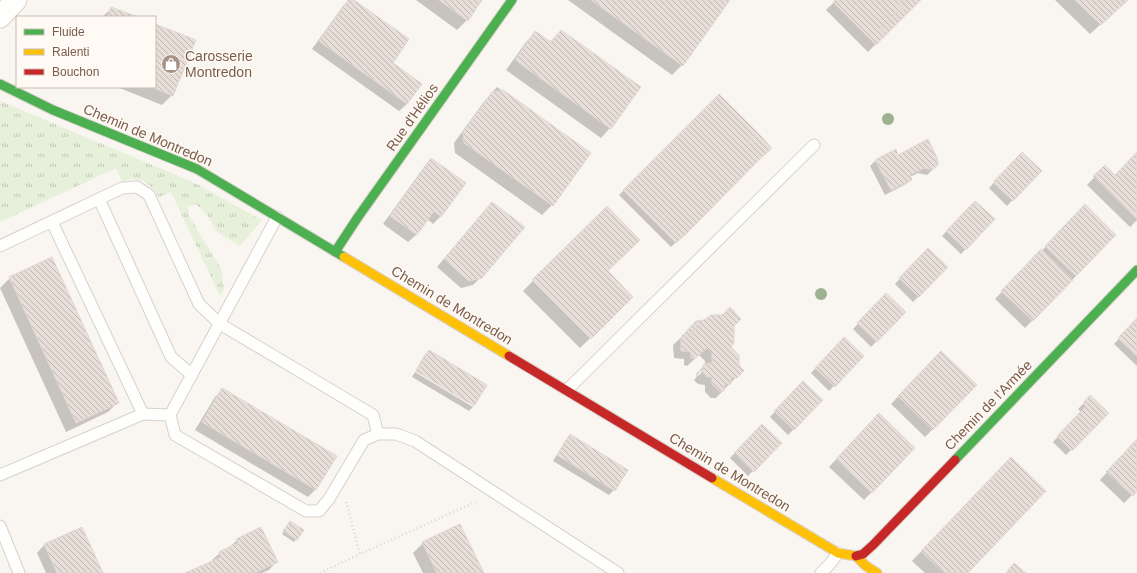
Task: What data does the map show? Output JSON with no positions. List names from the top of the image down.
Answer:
{
  "streets": {
    "street": ["Rue d'Hélios", "Chemin de Montredon", "Chemin de l'Armée"]
  },
  "crossings": [
    ["Rue d'Hélios", "Chemin de Montredon"],
    ["Chemin de Montredon", "Chemin de l'Armée"]
  ],
  "places": {
    "shop": ["Carosserie Montredon"]
  },
  "legend": ["Fluide", "Ralenti", "Bouchon"]
}
